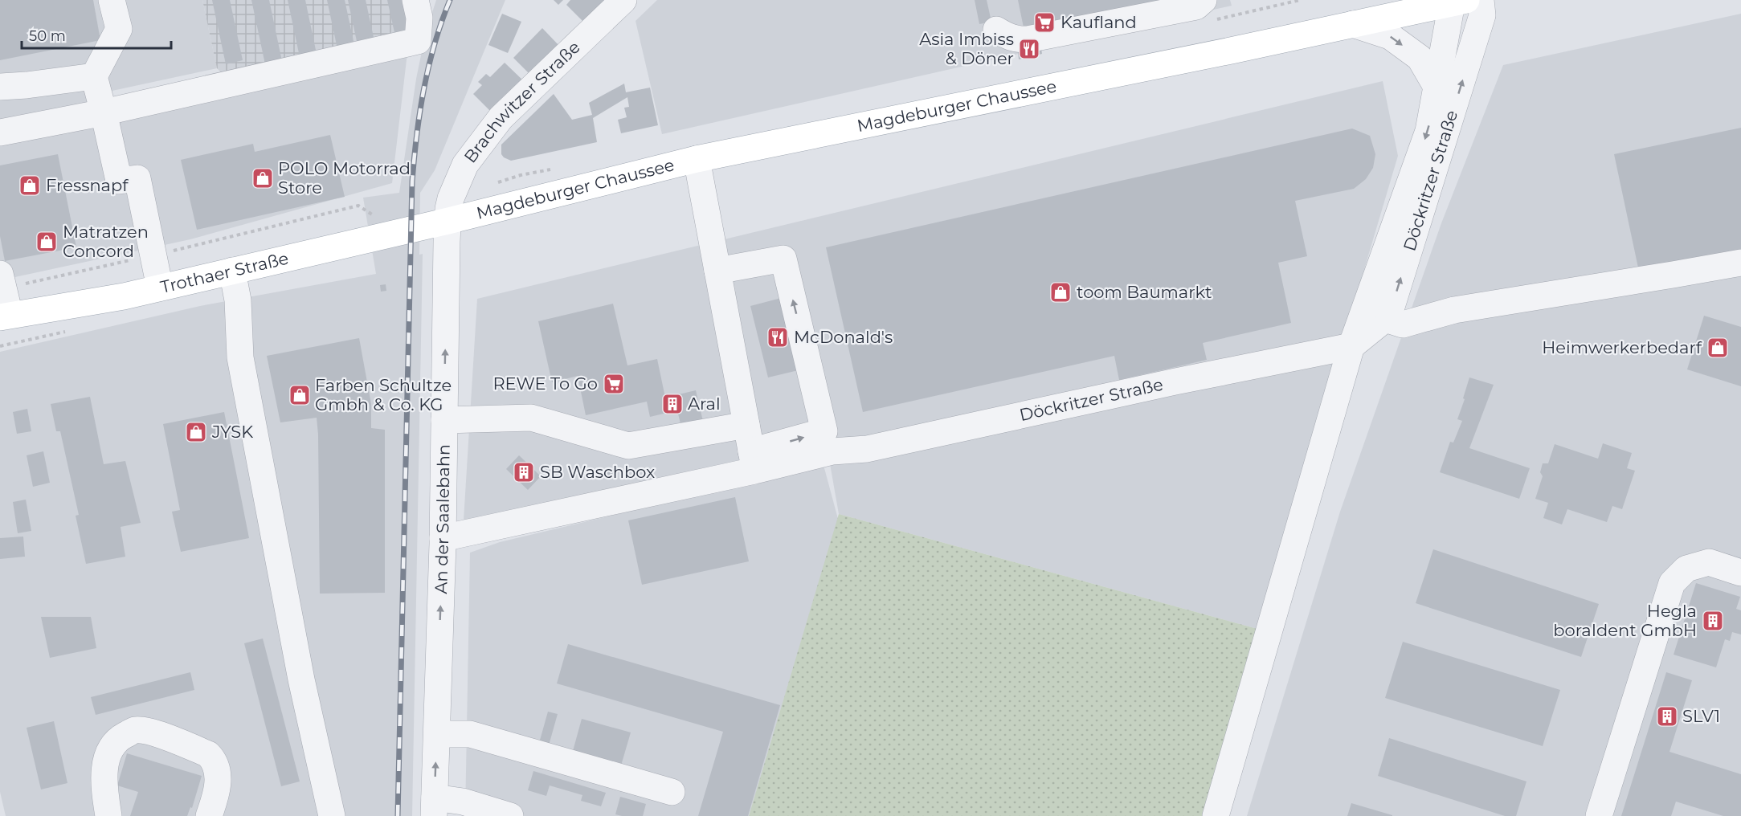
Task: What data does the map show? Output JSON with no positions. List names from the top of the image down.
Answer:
{
  "streets": {
    "main road": ["Magdeburger Chaussee", "Trothaer Straße"],
    "street": ["Brachwitzer Straße", "Döckritzer Straße", "An der Saalebahn"]
  },
  "crossings": [
    ["Brachwitzer Straße", "Magdeburger Chaussee"],
    ["Brachwitzer Straße", "Trothaer Straße"],
    ["Brachwitzer Straße", "An der Saalebahn"],
    ["Magdeburger Chaussee", "Döckritzer Straße"],
    ["Magdeburger Chaussee", "Trothaer Straße"],
    ["Magdeburger Chaussee", "An der Saalebahn"],
    ["Trothaer Straße", "An der Saalebahn"]
  ],
  "places": {
    "supermarket": ["Kaufland", "REWE To Go"],
    "restaurant": ["Asia Imbiss & Döner", "McDonald's"],
    "shop": [
      "POLO Motorrad Store",
      "Fressnapf",
      "Matratzen Concord",
      "toom Baumarkt",
      "Heimwerkerbedarf",
      "Farben Schultze Gmbh & Co. KG",
      "JYSK"
    ],
    "building": [
      "Aral",
      "SB Waschbox",
      "Hegla boraIdent GmbH",
      "SLV1"
    ]
  },
  "scale_bar": "50 m"
}
